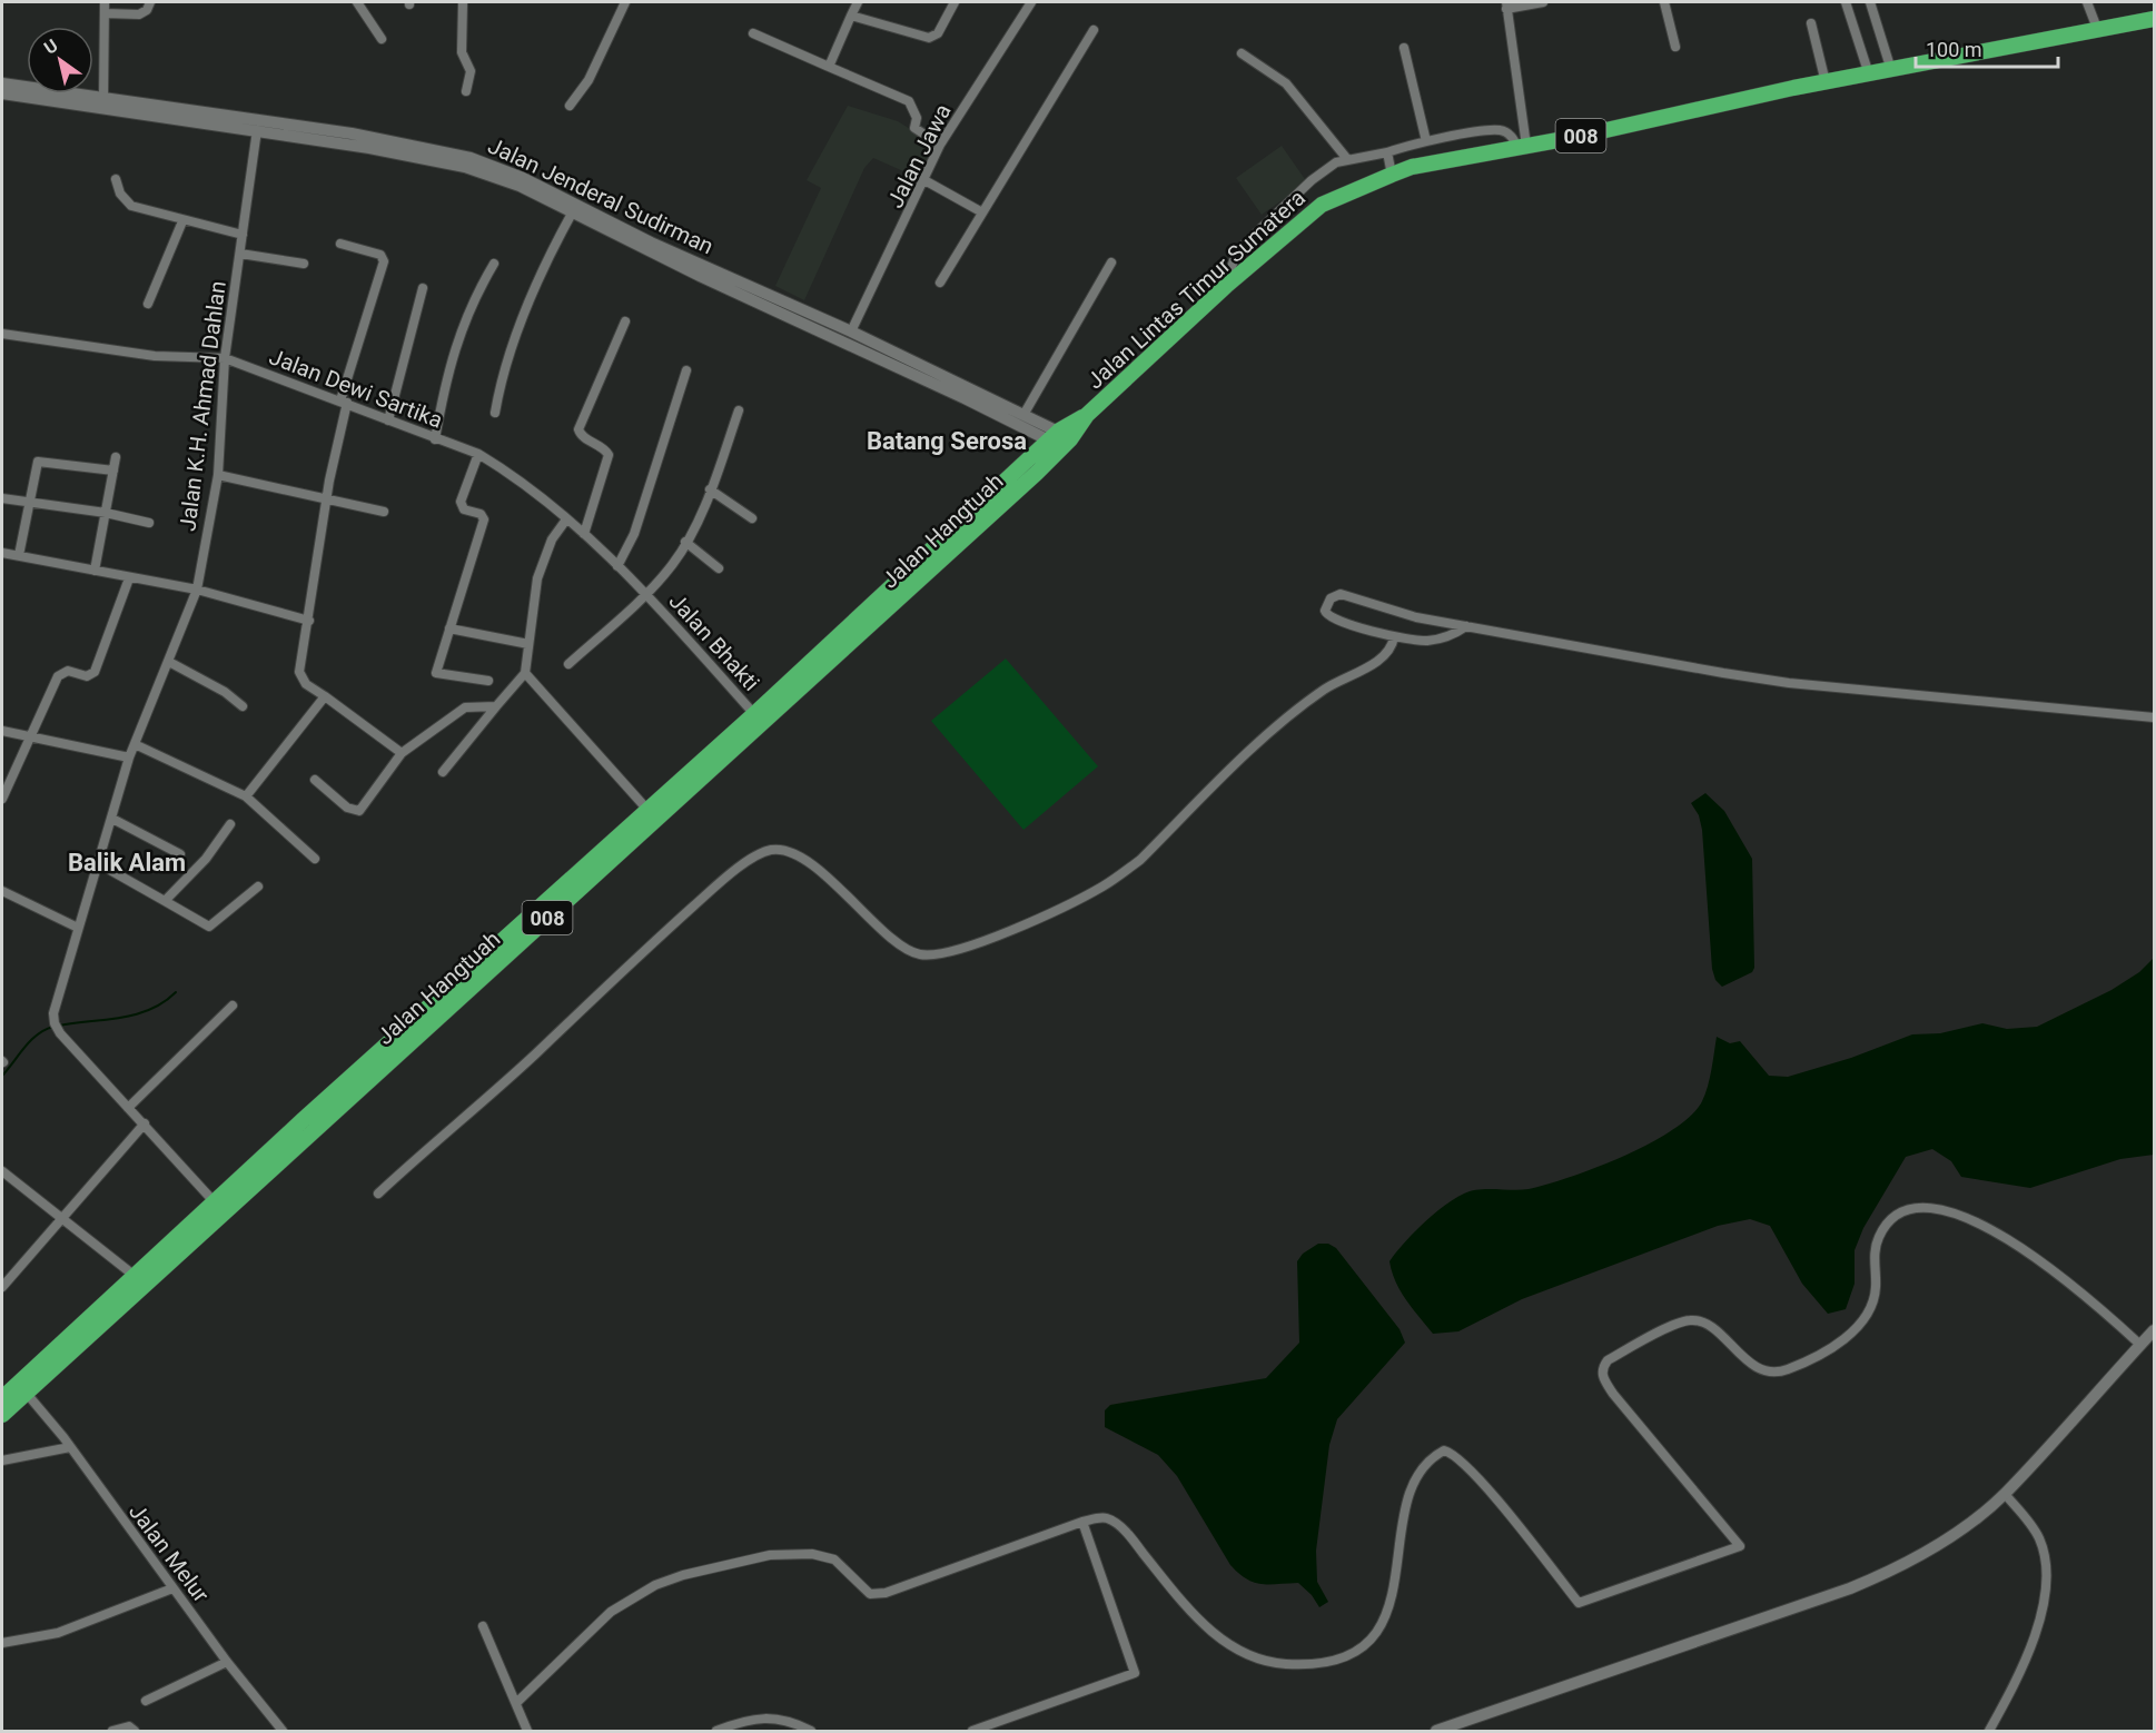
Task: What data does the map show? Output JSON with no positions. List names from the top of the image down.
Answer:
{
  "streets": {
    "highway": ["008", "Jalan Lintas Timur Sumatera", "Jalan Hangtuah"],
    "street": [
      "Jalan Jawa",
      "Jalan Jenderal Sudirman",
      "Jalan Dewi Sartika",
      "Jalan K.H. Ahmad Dahlan",
      "Jalan Bhakti",
      "Jalan Melur"
    ]
  },
  "crossings": [
    ["Jalan Jawa", "Jalan Jenderal Sudirman"],
    ["Jalan Jenderal Sudirman", "Jalan K.H. Ahmad Dahlan"],
    ["Jalan Jenderal Sudirman", "Jalan Hangtuah"],
    ["Jalan Lintas Timur Sumatera", "Jalan Hangtuah"],
    ["Jalan Dewi Sartika", "Jalan K.H. Ahmad Dahlan"],
    ["Jalan Dewi Sartika", "Jalan Bhakti"],
    ["Jalan Hangtuah", "Jalan Bhakti"],
    ["Jalan Hangtuah", "Jalan Melur"]
  ],
  "districts": ["Batang Serosa", "Balik Alam"],
  "scale_bar": "100 m",
  "north": "top left"
}
